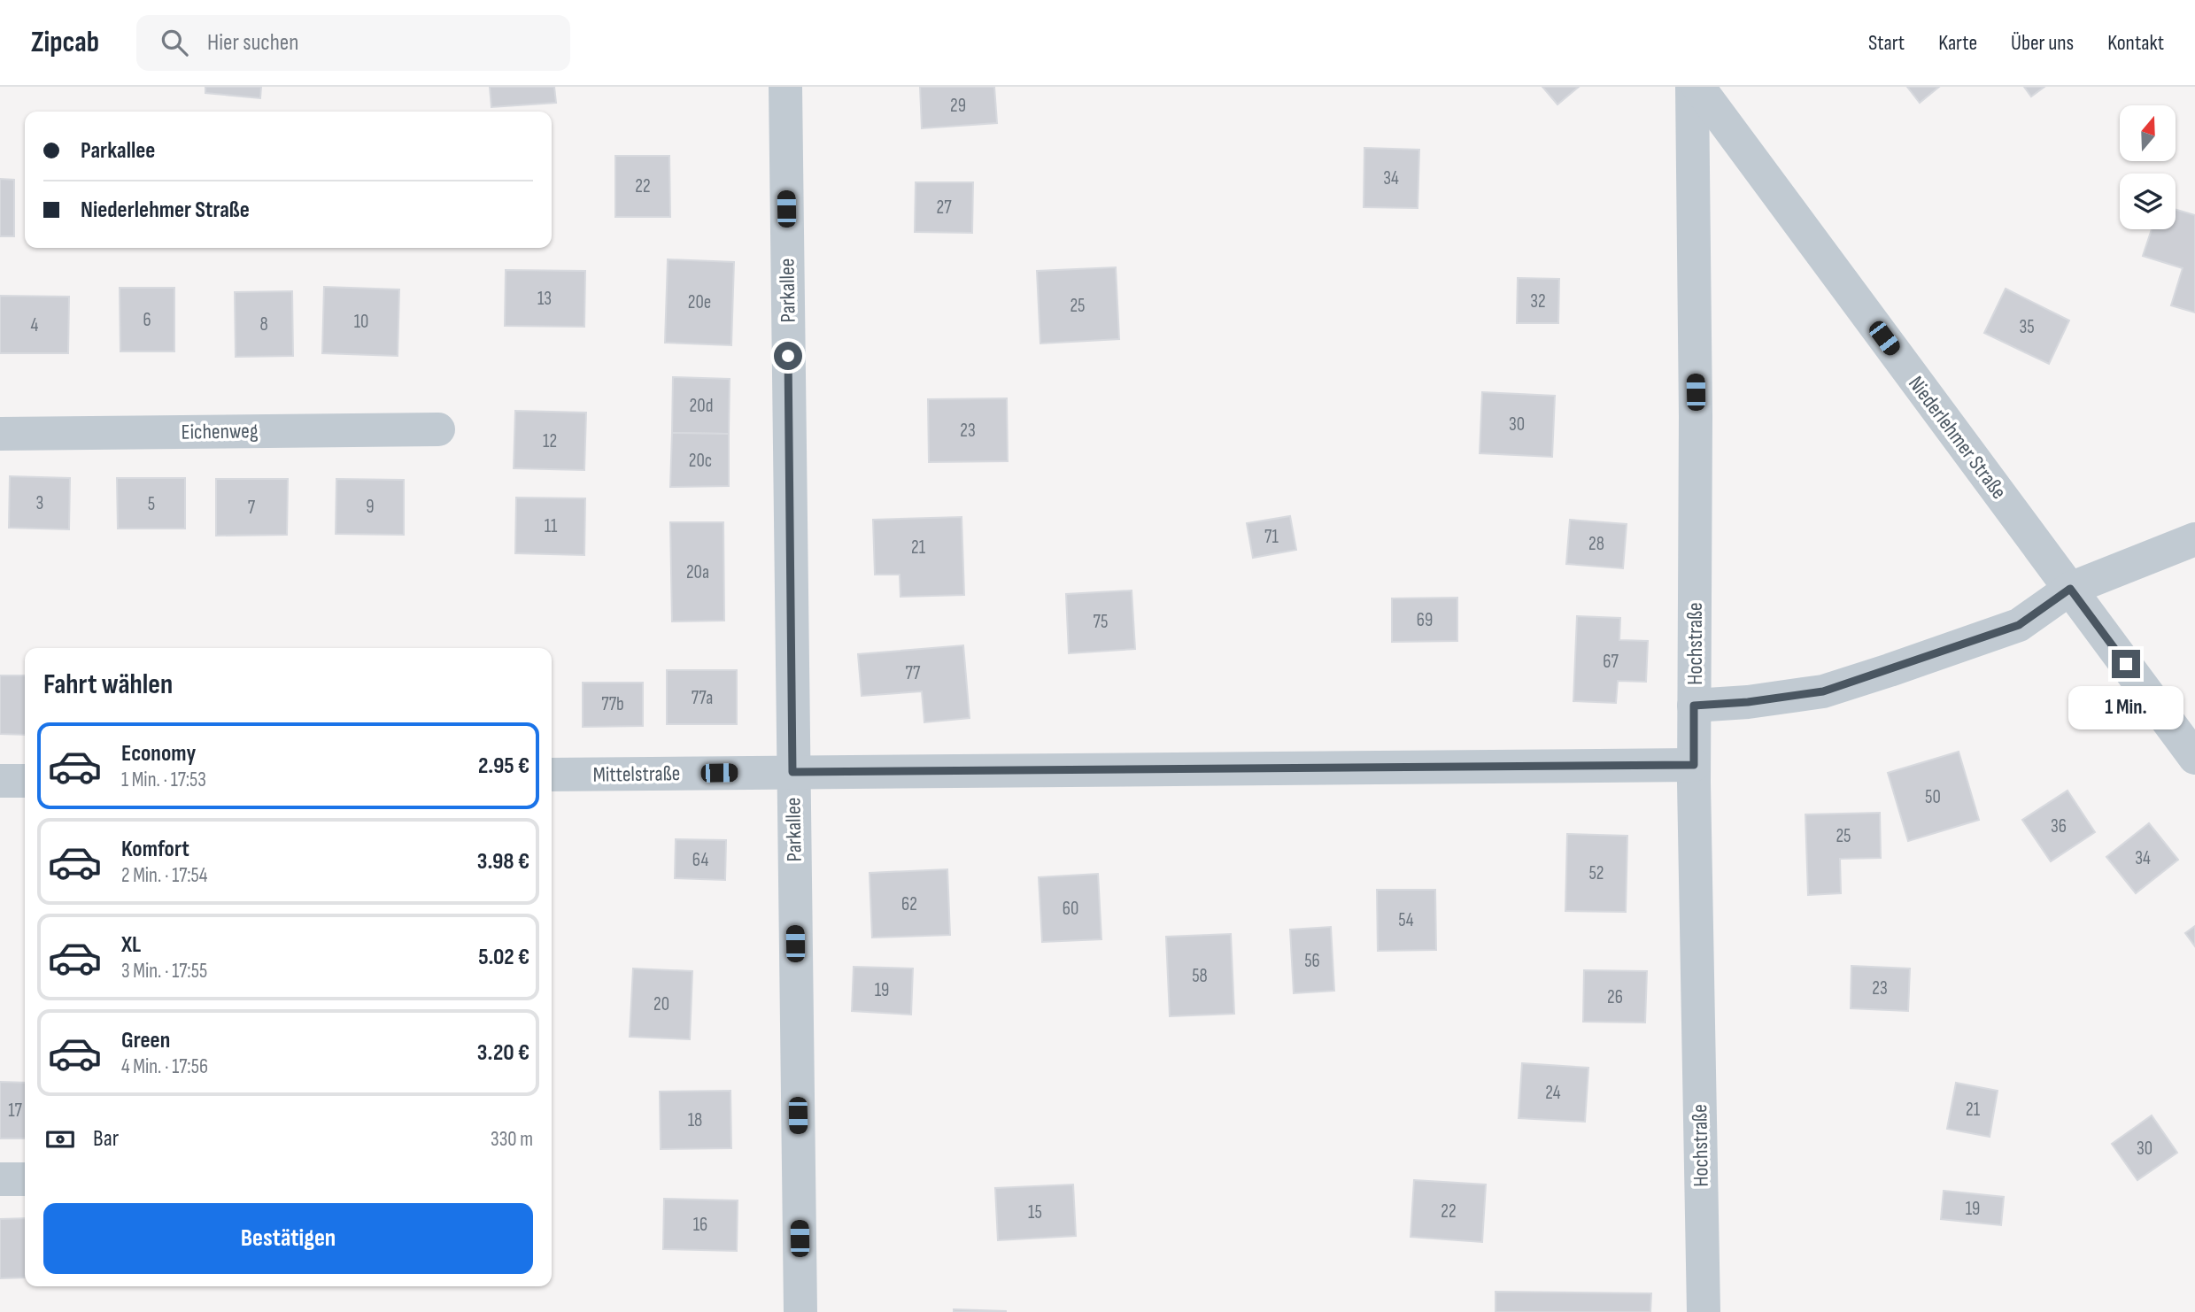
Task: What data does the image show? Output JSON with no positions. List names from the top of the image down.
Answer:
{
  "streets": {
    "street": [
      "Parkallee",
      "Eichenweg",
      "Niederlehmer Straße",
      "Hochstraße",
      "Mittelstraße"
    ]
  },
  "crossings": [
    ["Parkallee", "Mittelstraße"],
    ["Hochstraße", "Mittelstraße"]
  ],
  "house_numbers": [
    "29",
    "34",
    "22",
    "27",
    "13",
    "32",
    "20e",
    "25",
    "6",
    "10",
    "8",
    "4",
    "35",
    "20d",
    "30",
    "23",
    "12",
    "20c",
    "3",
    "5",
    "9",
    "7",
    "11",
    "71",
    "28",
    "21",
    "20a",
    "69",
    "75",
    "67",
    "77",
    "77a",
    "77b",
    "50",
    "36",
    "25",
    "34",
    "64",
    "52",
    "62",
    "60",
    "54",
    "56",
    "58",
    "23",
    "19",
    "26",
    "20",
    "24",
    "21",
    "17",
    "18",
    "30",
    "19",
    "22",
    "15",
    "16"
  ],
  "north": "top",
  "page": {
    "header": "Zipcab",
    "search": "Hier suchen",
    "nav": [
      "Start",
      "Karte",
      "Über uns",
      "Kontakt"
    ],
    "banner": ["Parkallee", "Niederlehmer Straße"],
    "heading": "Fahrt wählen",
    "bubble": "1 Min.",
    "list": [
      {
        "name": "Economy",
        "note": "1 Min. · 17:53",
        "value": "2.95 €"
      },
      {
        "name": "Komfort",
        "note": "2 Min. · 17:54",
        "value": "3.98 €"
      },
      {
        "name": "XL",
        "note": "3 Min. · 17:55",
        "value": "5.02 €"
      },
      {
        "name": "Green",
        "note": "4 Min. · 17:56",
        "value": "3.20 €"
      }
    ],
    "pay": ["Bar", "330 m"],
    "buttons": "Bestätigen"
  }
}
